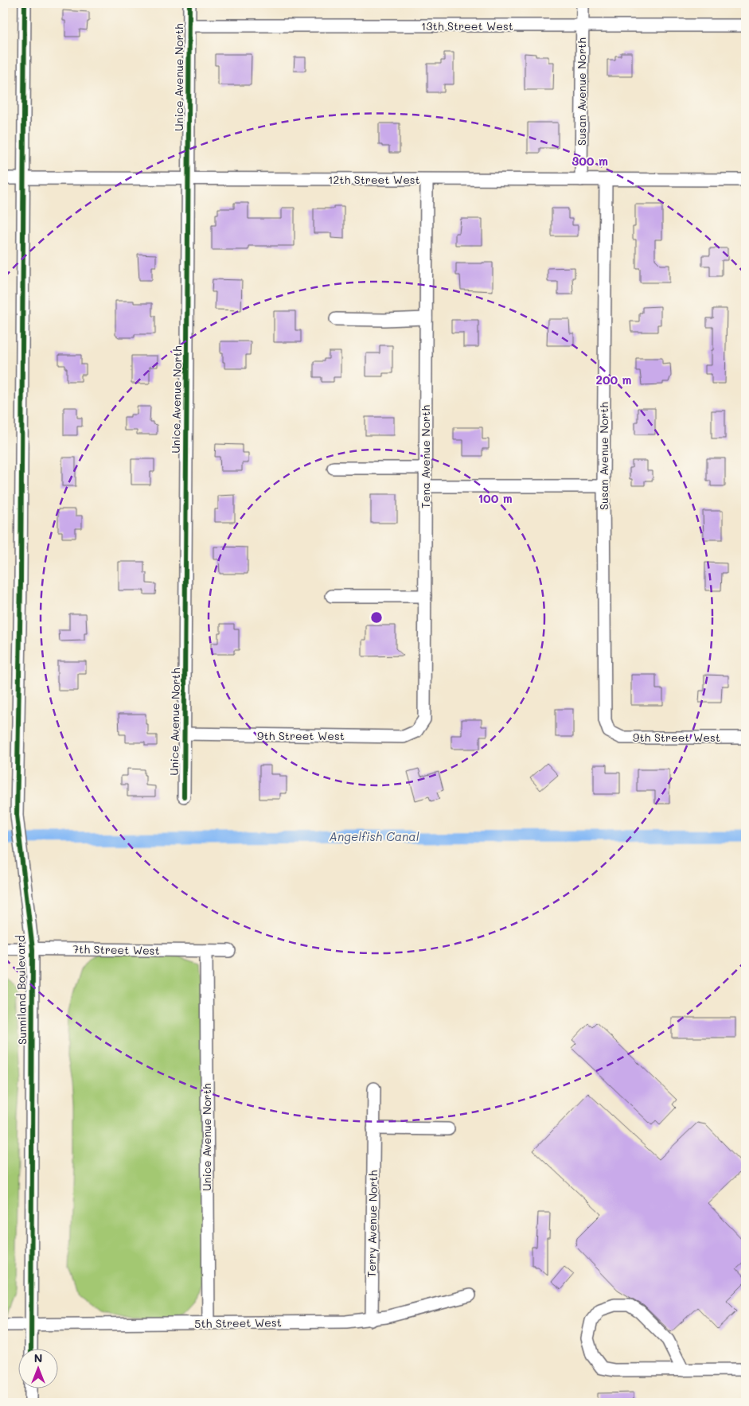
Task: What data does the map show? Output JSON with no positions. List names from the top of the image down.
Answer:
{
  "streets": {
    "street": [
      "13th Street West",
      "Unice Avenue North",
      "Susan Avenue North",
      "12th Street West",
      "Tena Avenue North",
      "9th Street West",
      "7th Street West",
      "Sunniland Boulevard",
      "Terry Avenue North",
      "5th Street West"
    ]
  },
  "crossings": [
    ["13th Street West", "Unice Avenue North"],
    ["13th Street West", "Susan Avenue North"],
    ["Unice Avenue North", "12th Street West"],
    ["Unice Avenue North", "9th Street West"],
    ["Unice Avenue North", "7th Street West"],
    ["Unice Avenue North", "5th Street West"],
    ["Susan Avenue North", "12th Street West"],
    ["Susan Avenue North", "9th Street West"],
    ["12th Street West", "Tena Avenue North"],
    ["12th Street West", "Sunniland Boulevard"],
    ["Tena Avenue North", "9th Street West"],
    ["7th Street West", "Sunniland Boulevard"],
    ["Sunniland Boulevard", "5th Street West"],
    ["Terry Avenue North", "5th Street West"]
  ],
  "water": ["Angelfish Canal"],
  "north": "top",
  "rings": ["300 m", "200 m", "100 m"]
}
